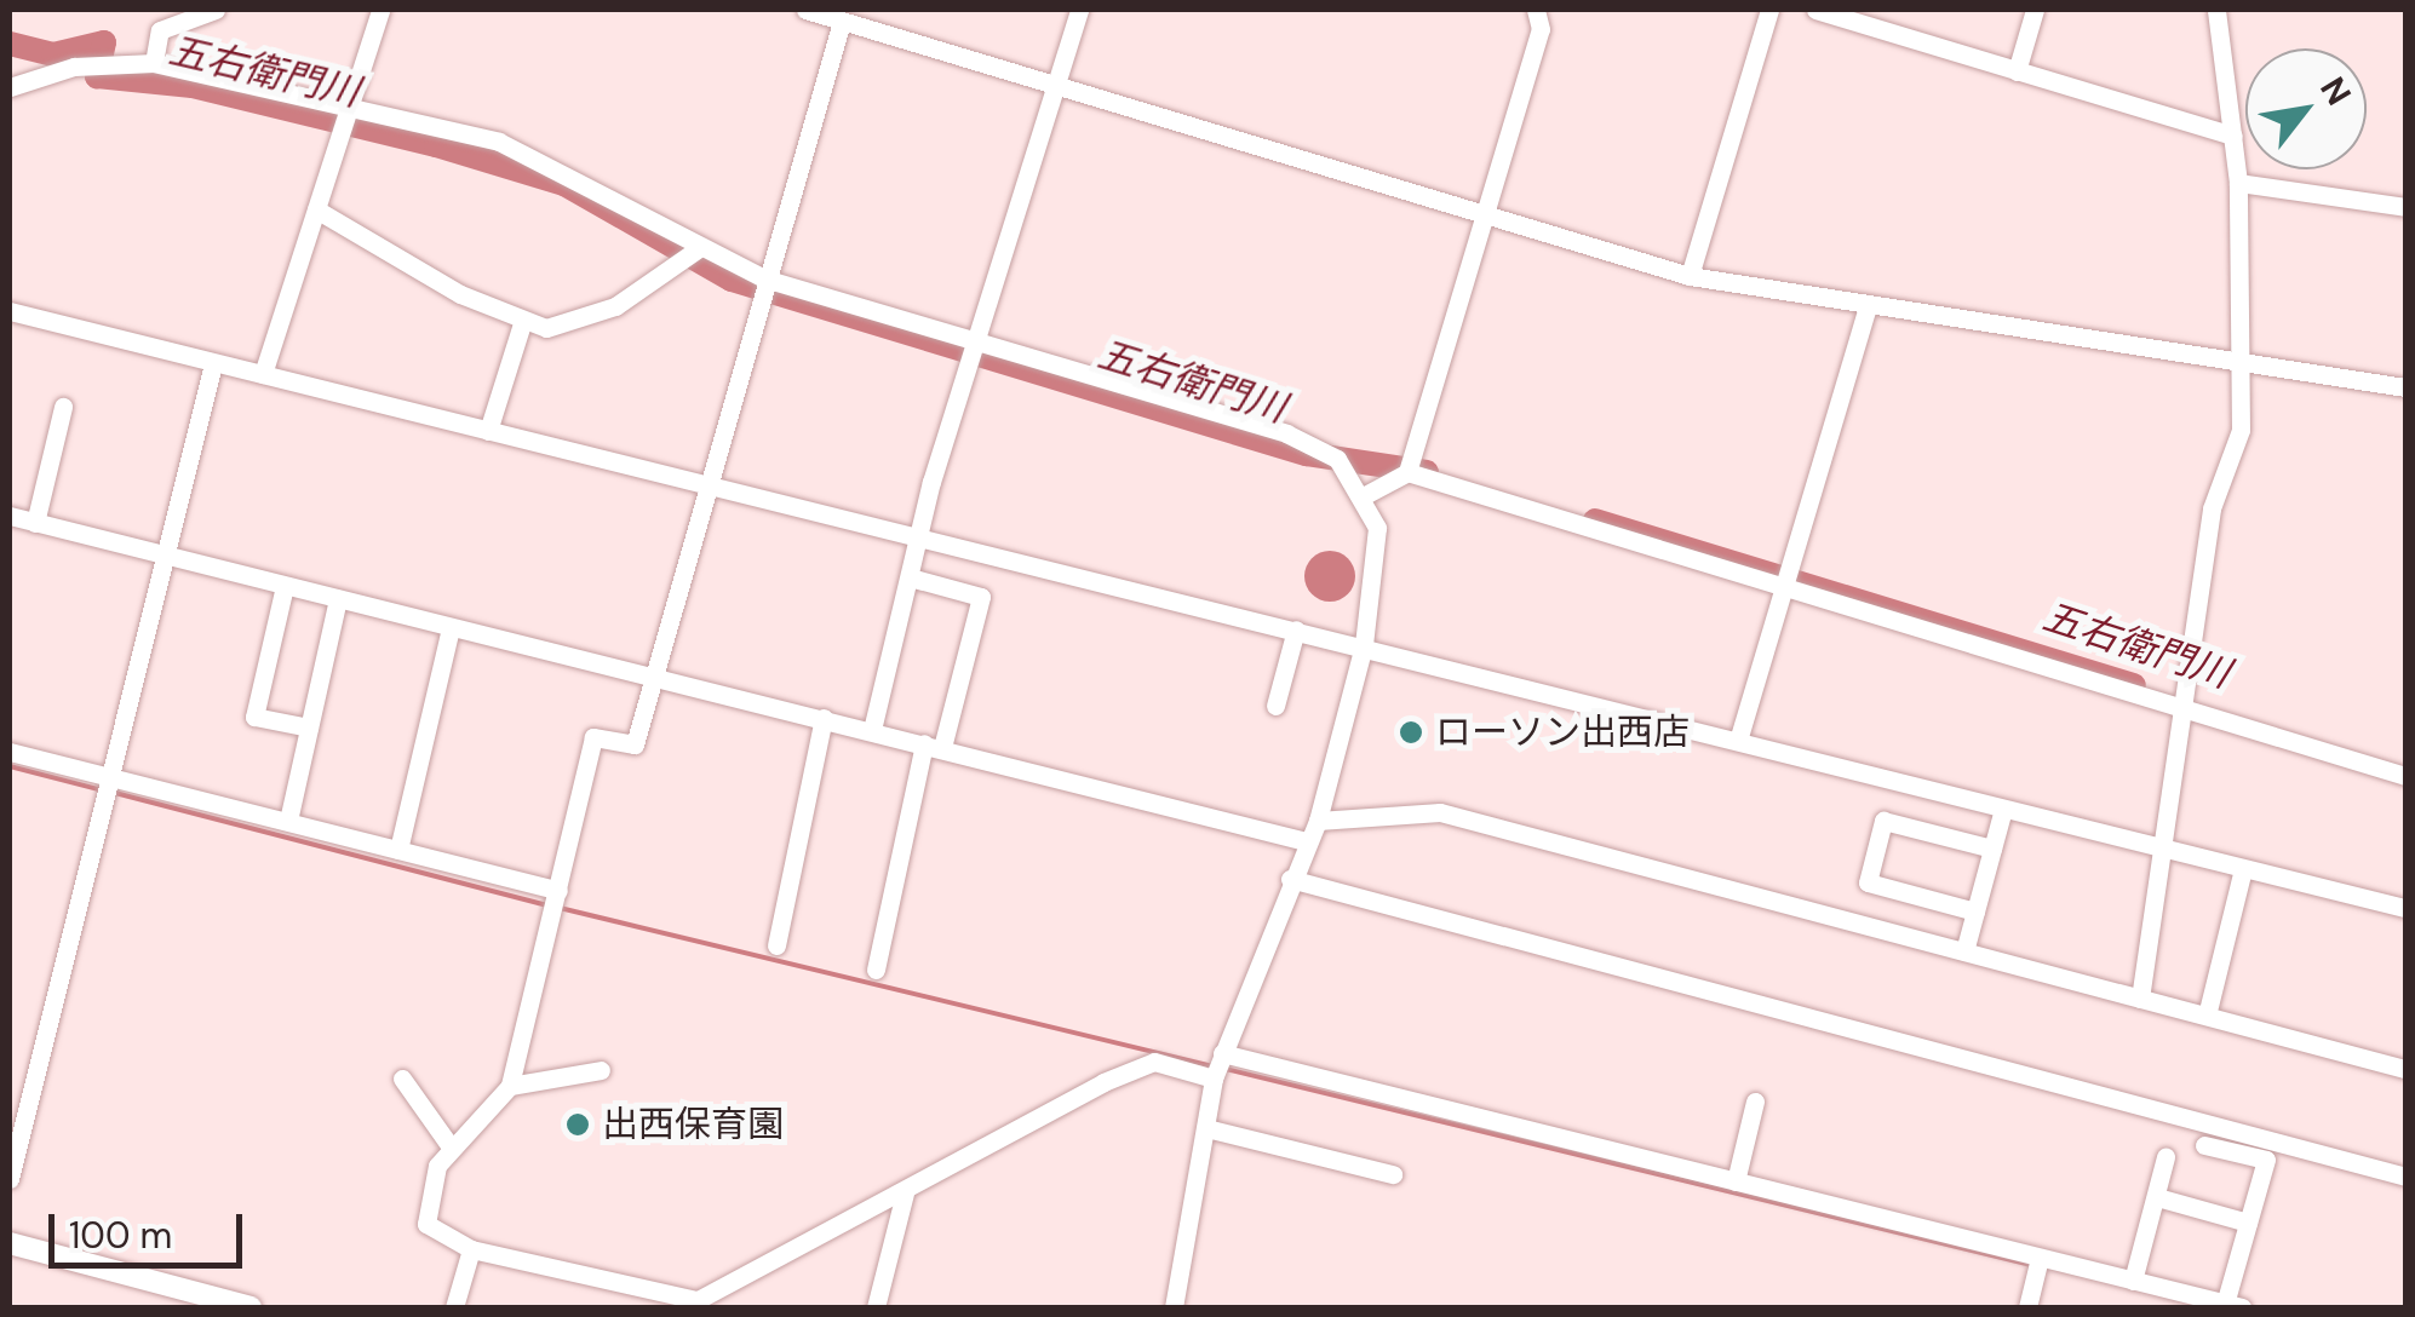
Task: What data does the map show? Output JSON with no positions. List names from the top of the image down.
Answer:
{
  "water": ["五右衛門川"],
  "places": ["ローソン出西店", "出西保育園"],
  "scale_bar": "100 m",
  "north": "top right"
}
